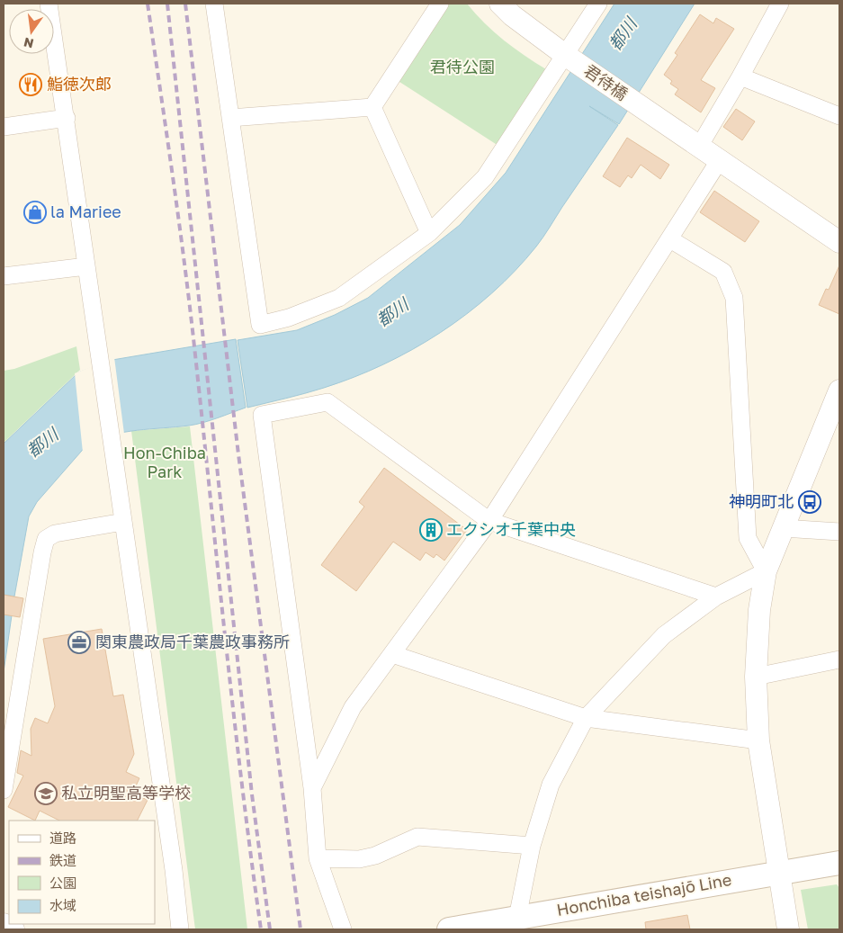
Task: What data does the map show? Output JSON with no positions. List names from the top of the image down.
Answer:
{
  "streets": {
    "main road": ["Honchiba teishajō Line"],
    "street": ["君待橋"]
  },
  "water": ["都川"],
  "parks": ["君待公園", "Hon-Chiba Park"],
  "places": {
    "restaurant": ["鮨徳次郎"],
    "shop": ["la Mariee"],
    "bus stop": ["神明町北"],
    "building": ["エクシオ千葉中央"],
    "office": ["関東農政局千葉農政事務所"],
    "school or university": ["私立明聖高等学校"]
  },
  "legend": [
    "道路",
    "鉄道",
    "公園",
    "水域"
  ],
  "north": "bottom"
}
